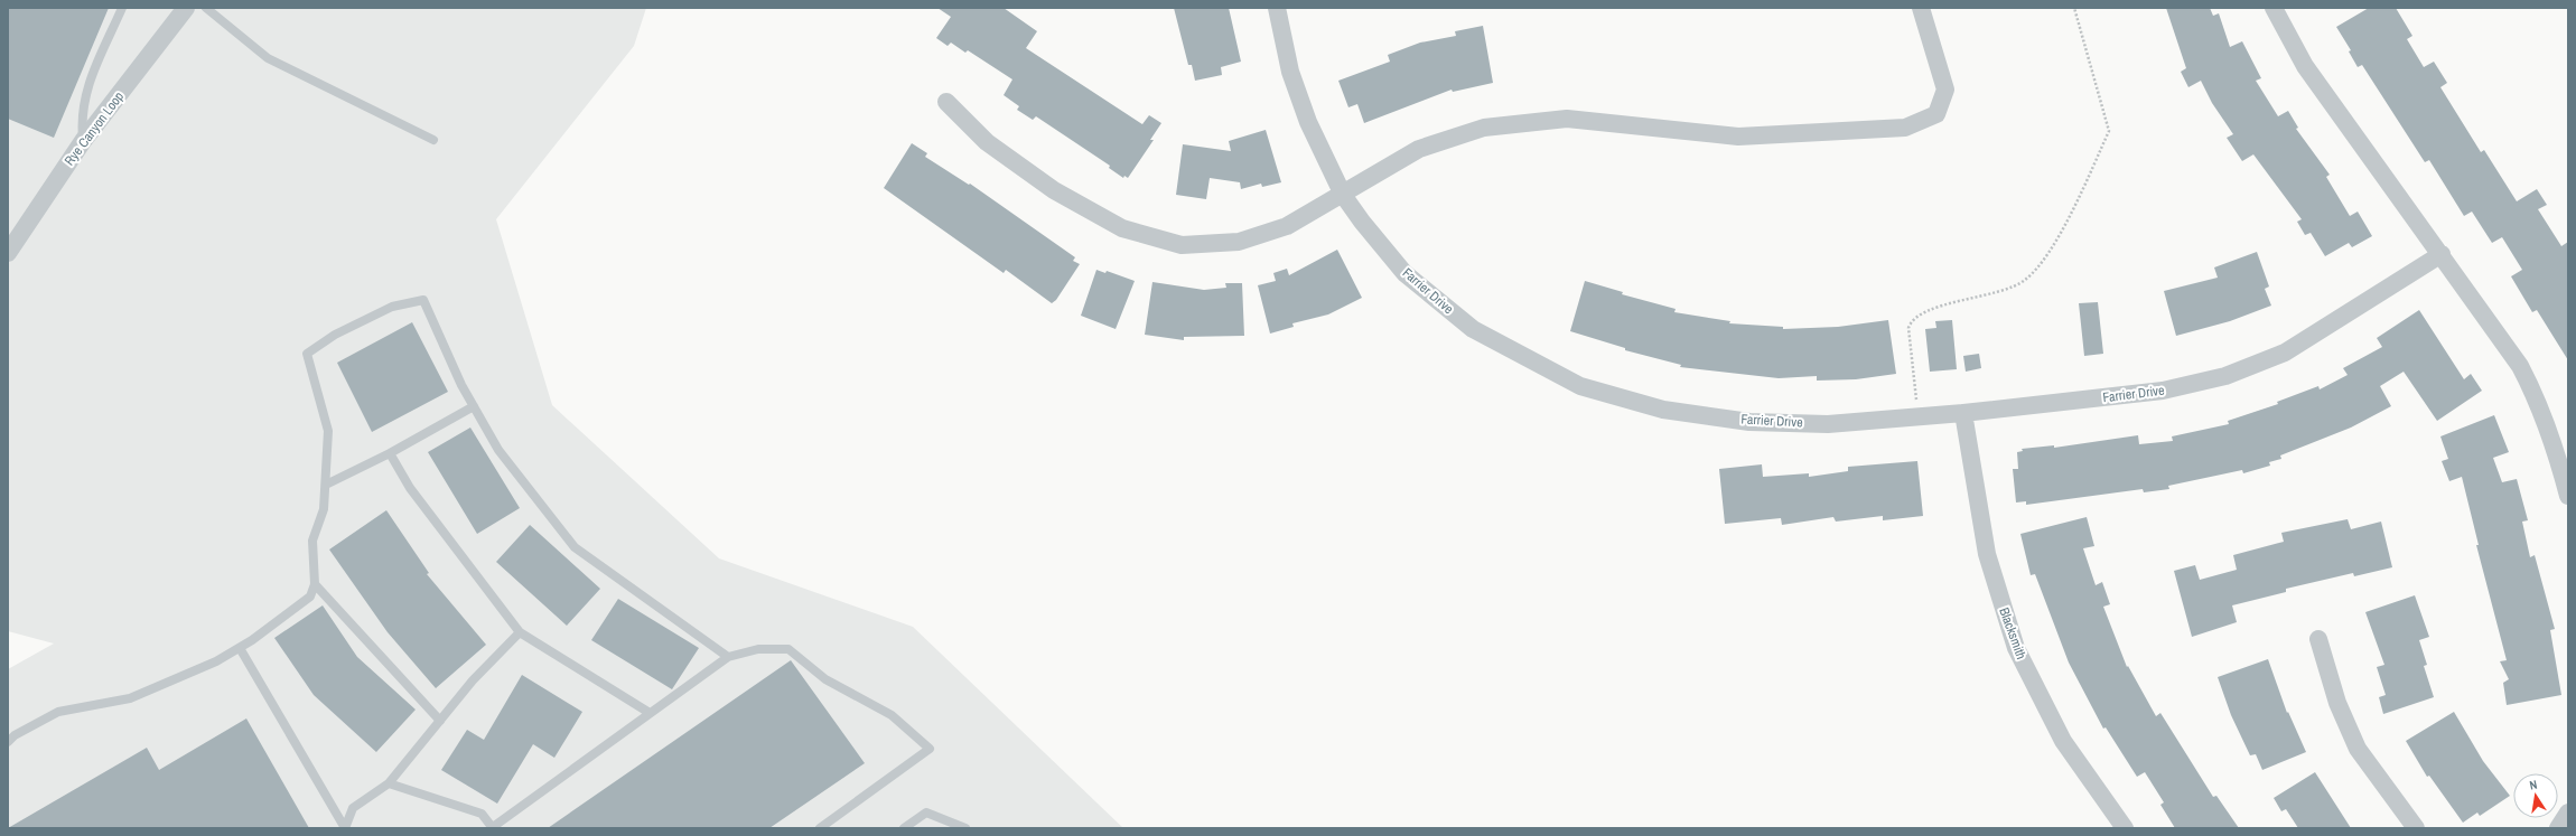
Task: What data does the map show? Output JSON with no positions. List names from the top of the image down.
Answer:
{
  "streets": {
    "street": ["Rye Canyon Loop", "Farrier Drive", "Blacksmith"]
  },
  "crossings": [
    ["Farrier Drive", "Blacksmith"]
  ],
  "north": "top"
}
